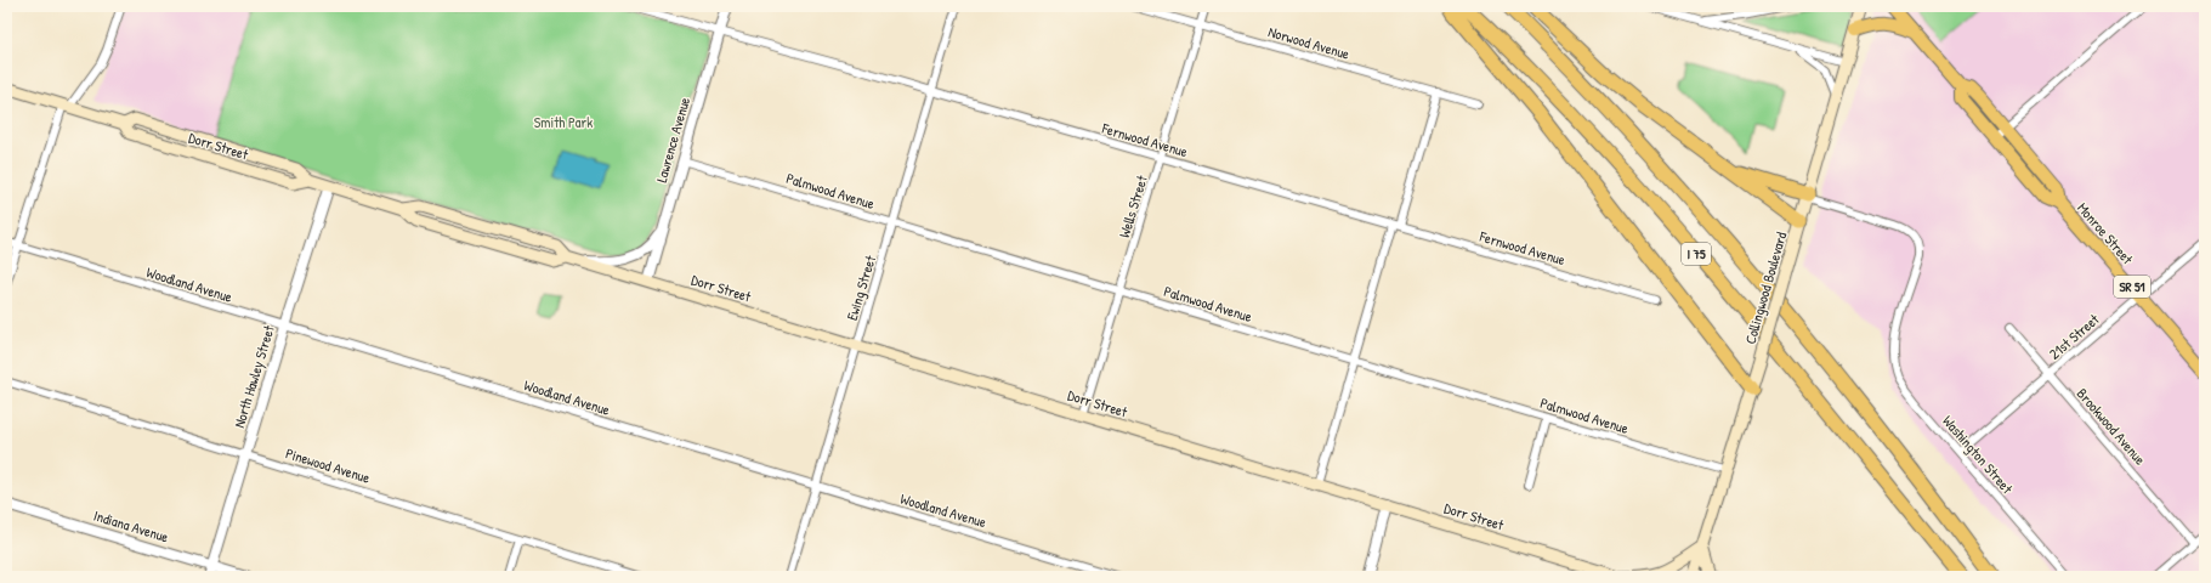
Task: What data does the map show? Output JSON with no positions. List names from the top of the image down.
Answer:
{
  "streets": {
    "highway": ["I 75"],
    "main road": [
      "Dorr Street",
      "Monroe Street",
      "SR 51",
      "Collingwood Boulevard"
    ],
    "street": [
      "Norwood Avenue",
      "Lawrence Avenue",
      "Fernwood Avenue",
      "Palmwood Avenue",
      "Wells Street",
      "Woodland Avenue",
      "Ewing Street",
      "21st Street",
      "North Hawley Street",
      "Brookwood Avenue",
      "Washington Street",
      "Pinewood Avenue",
      "Indiana Avenue"
    ]
  },
  "crossings": [
    ["Norwood Avenue", "Wells Street"],
    ["Lawrence Avenue", "Fernwood Avenue"],
    ["Lawrence Avenue", "Dorr Street"],
    ["Lawrence Avenue", "Palmwood Avenue"],
    ["Fernwood Avenue", "Wells Street"],
    ["Fernwood Avenue", "Ewing Street"],
    ["Dorr Street", "Wells Street"],
    ["Dorr Street", "Ewing Street"],
    ["Dorr Street", "Collingwood Boulevard"],
    ["Dorr Street", "North Hawley Street"],
    ["Palmwood Avenue", "Wells Street"],
    ["Palmwood Avenue", "Ewing Street"],
    ["Palmwood Avenue", "Collingwood Boulevard"],
    ["Monroe Street", "21st Street"],
    ["Woodland Avenue", "Ewing Street"],
    ["Woodland Avenue", "North Hawley Street"],
    ["Collingwood Boulevard", "Washington Street"],
    ["21st Street", "Brookwood Avenue"],
    ["21st Street", "Washington Street"],
    ["North Hawley Street", "Pinewood Avenue"],
    ["North Hawley Street", "Indiana Avenue"]
  ],
  "parks": ["Smith Park"]
}
